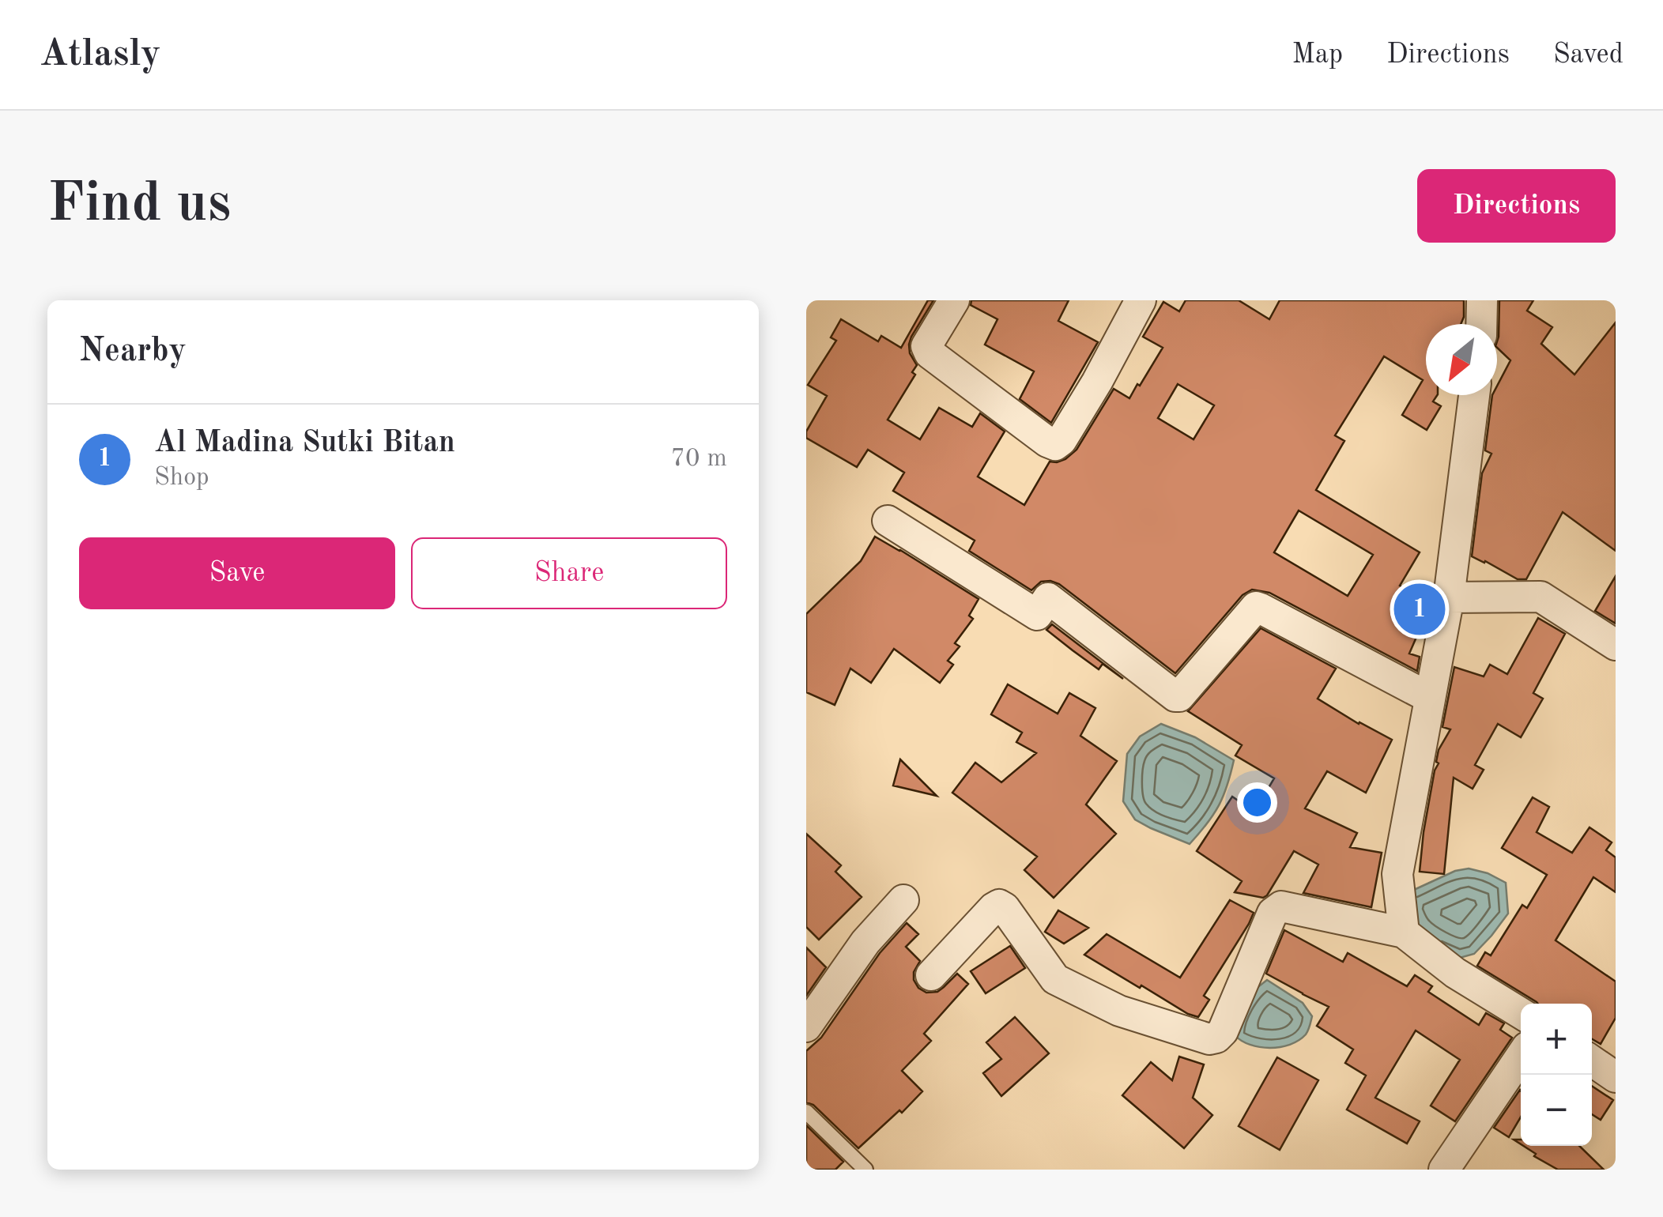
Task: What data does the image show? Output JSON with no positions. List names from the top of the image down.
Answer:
{
  "north": "bottom left",
  "page": {
    "header": "Atlasly",
    "nav": ["Map", "Directions", "Saved"],
    "buttons": [
      "Directions",
      ["Save", "Share"]
    ],
    "title": "Find us",
    "heading": "Nearby",
    "list": [
      {
        "mark": "1",
        "name": "Al Madina Sutki Bitan",
        "note": "Shop",
        "value": "70 m"
      }
    ],
    "pins": "1",
    "map_buttons": ["+", "−"]
  }
}
